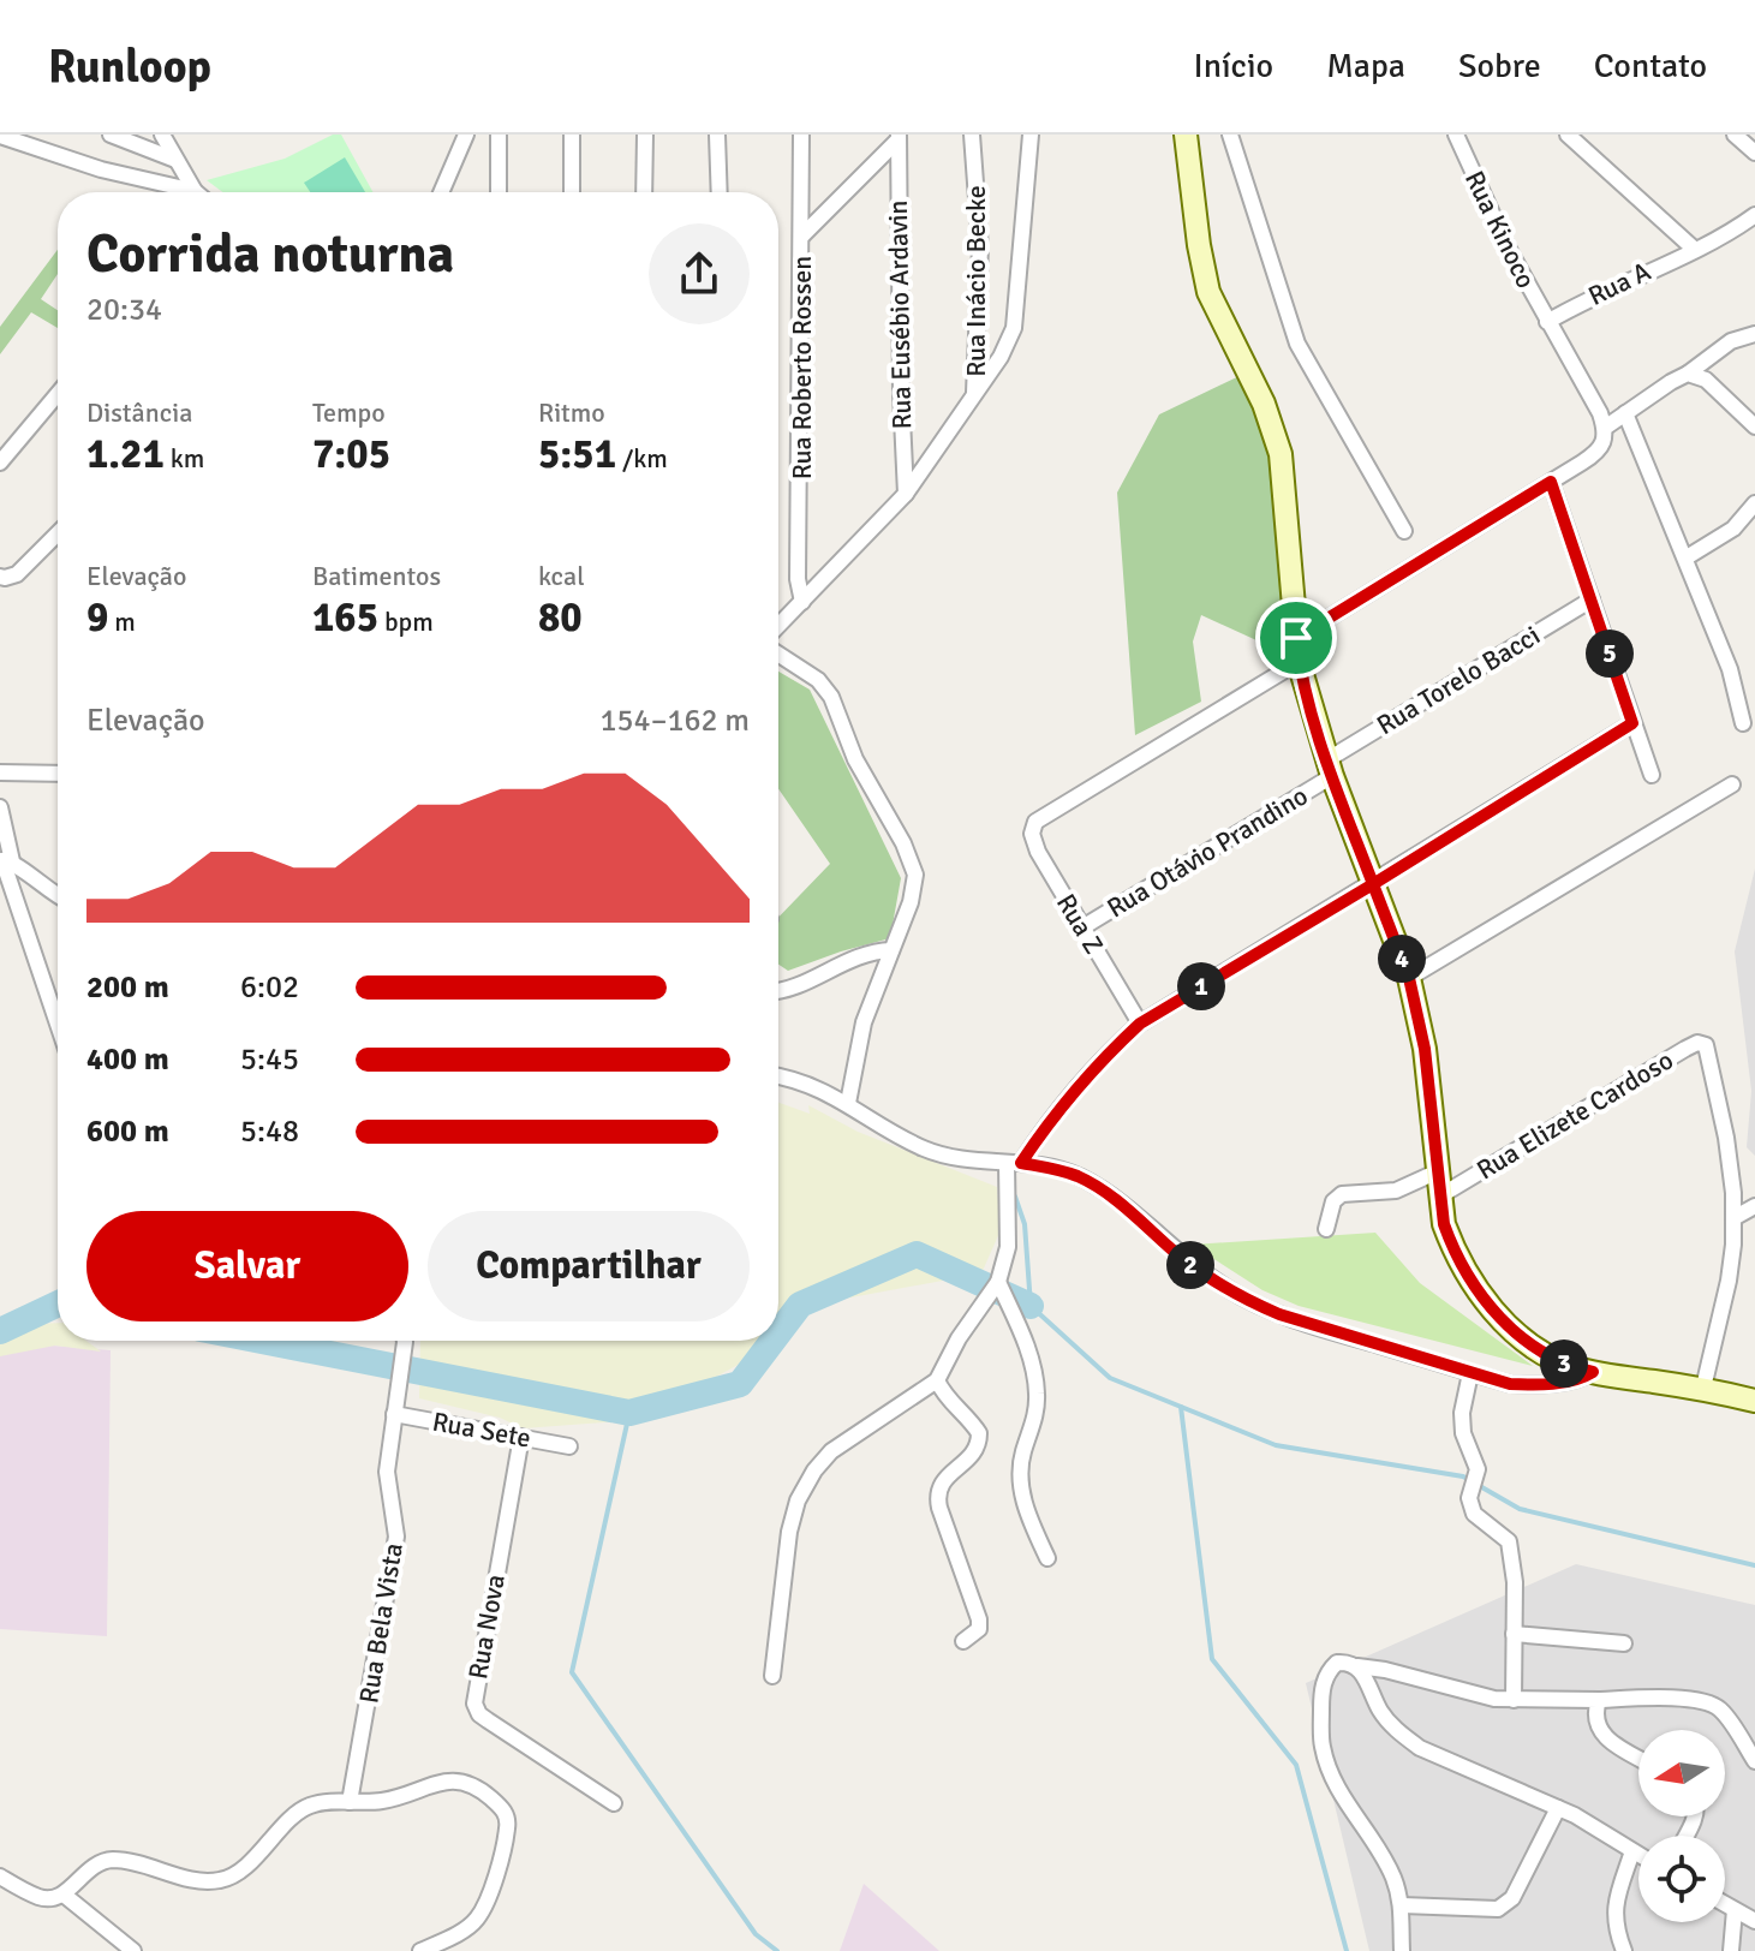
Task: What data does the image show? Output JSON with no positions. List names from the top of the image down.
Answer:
{
  "streets": {
    "street": [
      "Rua Kinoco",
      "Rua Inácio Becke",
      "Rua A",
      "Rua Eusébio Ardavin",
      "Rua Roberto Rossen",
      "Rua Torelo Bacci",
      "Rua Otávio Prandino",
      "Rua Z",
      "Rua Elizete Cardoso",
      "Rua Sete",
      "Rua Bela Vista",
      "Rua Nova"
    ]
  },
  "crossings": [
    ["Rua Kinoco", "Rua A"],
    ["Rua Inácio Becke", "Rua Eusébio Ardavin"],
    ["Rua Inácio Becke", "Rua Roberto Rossen"],
    ["Rua Torelo Bacci", "Rua Otávio Prandino"],
    ["Rua Otávio Prandino", "Rua Z"],
    ["Rua Sete", "Rua Bela Vista"],
    ["Rua Sete", "Rua Nova"]
  ],
  "north": "left",
  "page": {
    "header": "Runloop",
    "nav": [
      "Início",
      "Mapa",
      "Sobre",
      "Contato"
    ],
    "heading": ["Corrida noturna", "20:34"],
    "stats": [
      ["Distância", "1.21 km"],
      ["Tempo", "7:05"],
      ["Ritmo", "5:51 /km"],
      ["Elevação", "9 m"],
      ["Batimentos", "165 bpm"],
      ["kcal", "80"]
    ],
    "pins": [
      "5",
      "4",
      "1",
      "2",
      "3"
    ],
    "chart": ["Elevação", "154–162 m"],
    "list": [
      {
        "name": "200 m",
        "note": "6:02"
      },
      {
        "name": "400 m",
        "note": "5:45"
      },
      {
        "name": "600 m",
        "note": "5:48"
      }
    ],
    "buttons": ["Salvar", "Compartilhar"]
  }
}
